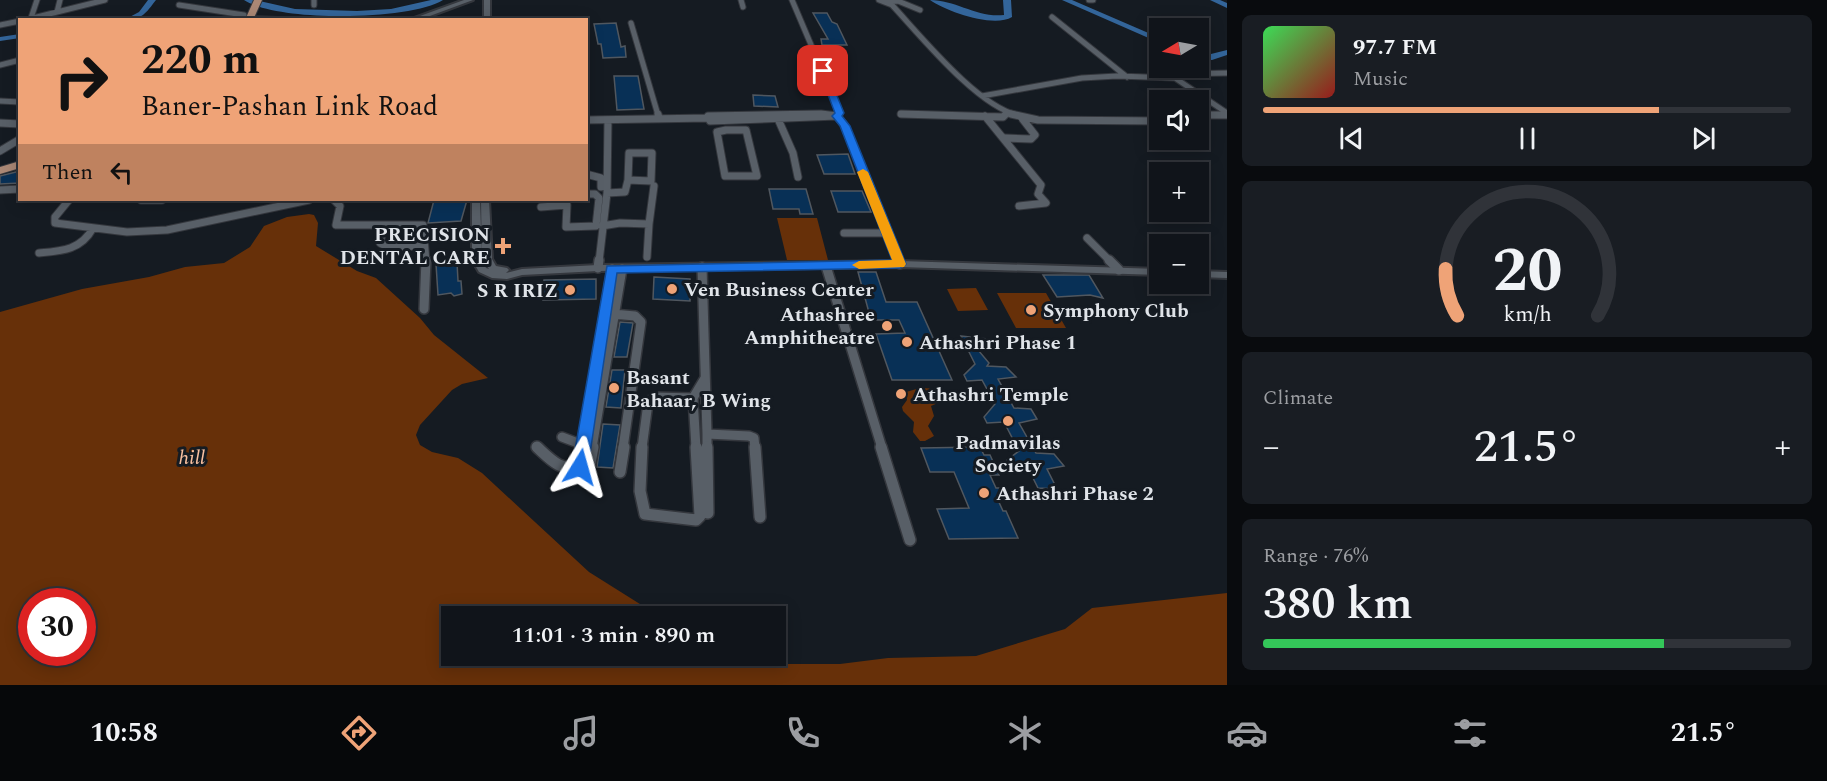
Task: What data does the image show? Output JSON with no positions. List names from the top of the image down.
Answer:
{
  "parks": ["hill"],
  "places": {
    "health": ["PRECISION DENTAL CARE"],
    "other": [
      "Ven Business Center",
      "S R IRIZ",
      "Symphony Club",
      "Athashree Amphitheatre",
      "Athashri Phase 1",
      "Basant Bahaar, B Wing",
      "Athashri Temple",
      "Padmavilas Society",
      "Athashri Phase 2"
    ]
  },
  "north": "left",
  "page": {
    "map_buttons": ["+", "−"],
    "turn": ["220 m", "Baner-Pashan Link Road"],
    "song": ["97.7 FM", "Music"],
    "then": "Then",
    "tile": [
      "Climate",
      ["Range · 76%", "380 km"]
    ],
    "heat": ["−", "21.5°", "+"],
    "limit": "30",
    "trip": "11:01 · 3 min · 890 m",
    "tabs": ["10:58", "21.5°"],
    "gauge": ["20", "km/h"]
  }
}
